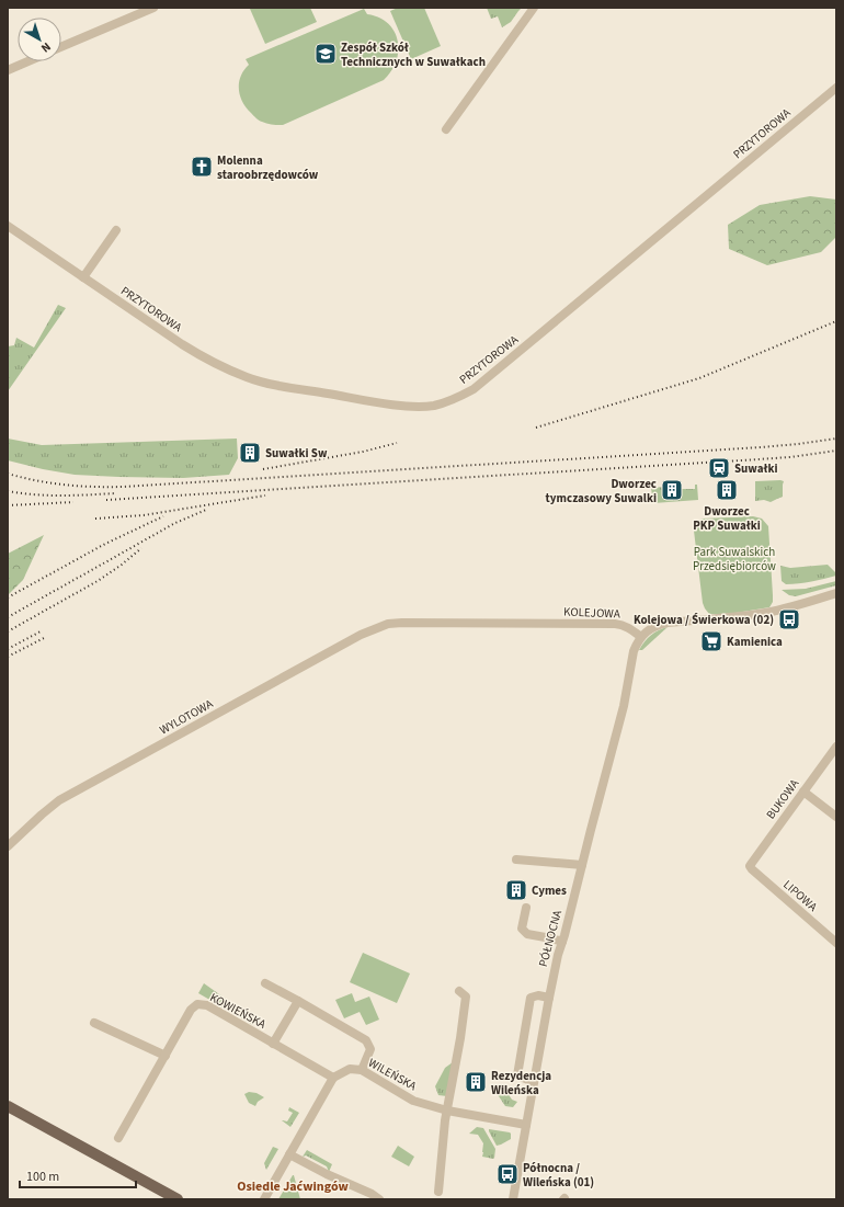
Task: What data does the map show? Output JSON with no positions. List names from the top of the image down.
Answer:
{
  "streets": {
    "street": [
      "PRZYTOROWA",
      "KOLEJOWA",
      "WYLOTOWA",
      "BUKOWA",
      "LIPOWA",
      "PÓŁNOCNA",
      "KOWIEŃSKA",
      "WILEŃSKA"
    ]
  },
  "crossings": [
    ["KOLEJOWA", "WYLOTOWA"],
    ["KOLEJOWA", "PÓŁNOCNA"],
    ["BUKOWA", "LIPOWA"],
    ["PÓŁNOCNA", "WILEŃSKA"],
    ["KOWIEŃSKA", "WILEŃSKA"]
  ],
  "districts": ["Osiedle Jaćwingów"],
  "parks": ["Park Suwalskich Przedsiębiorców"],
  "places": {
    "school or university": ["Zespół Szkół Technicznych w Suwałkach"],
    "church": ["Molenna staroobrzędowców"],
    "building": [
      "Suwałki Sw",
      "Dworzec tymczasowy Suwalki",
      "Dworzec PKP Suwałki",
      "Cymes",
      "Rezydencja Wileńska"
    ],
    "station": ["Suwałki"],
    "bus stop": ["Kolejowa / Świerkowa (02)", "Północna / Wileńska (01)"],
    "supermarket": ["Kamienica"]
  },
  "scale_bar": "100 m",
  "north": "bottom right"
}
